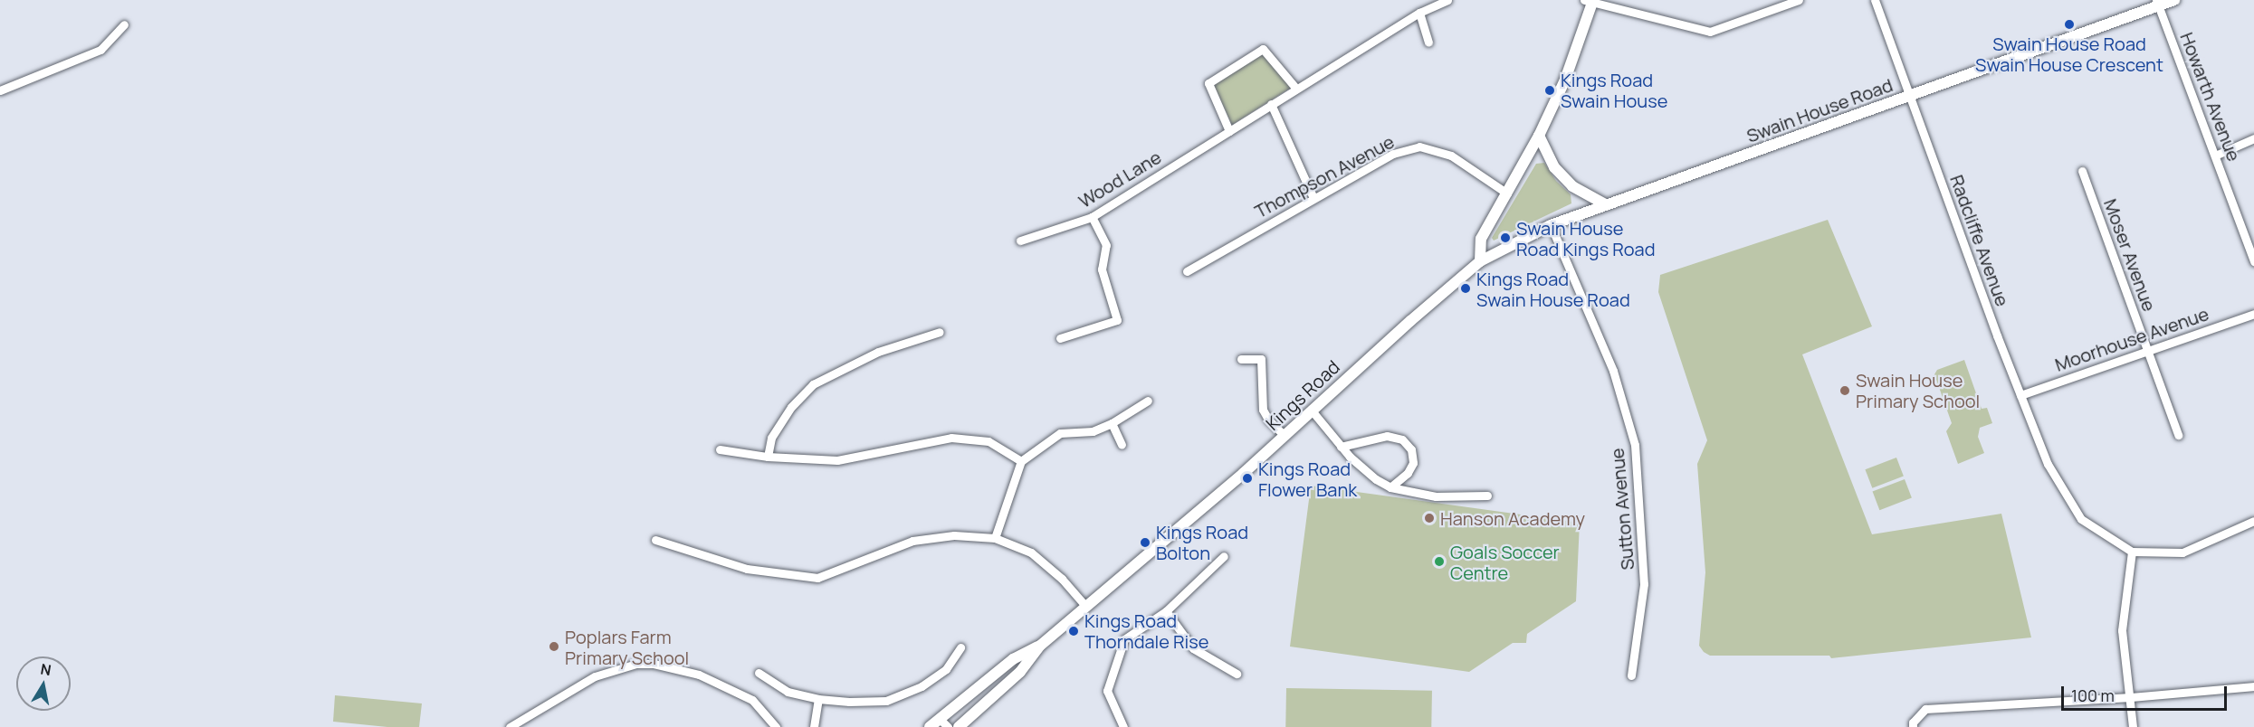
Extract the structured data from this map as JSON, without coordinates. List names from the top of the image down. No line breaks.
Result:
{"streets":{"street":["Howarth Avenue","Swain House Road","Thompson Avenue","Wood Lane","Radcliffe Avenue","Moser Avenue","Moorhouse Avenue","Kings Road","Sutton Avenue"]},"crossings":[["Howarth Avenue","Swain House Road"],["Swain House Road","Radcliffe Avenue"],["Swain House Road","Kings Road"],["Swain House Road","Sutton Avenue"],["Radcliffe Avenue","Moorhouse Avenue"],["Moser Avenue","Moorhouse Avenue"]],"places":["Swain House Road Swain House Crescent","Kings Road Swain House","Swain House Road Kings Road","Kings Road Swain House Road","Swain House Primary School","Kings Road Flower Bank","Hanson Academy","Kings Road Bolton","Goals Soccer Centre","Kings Road Thorndale Rise","Poplars Farm Primary School"],"scale_bar":"100 m","north":"top"}
